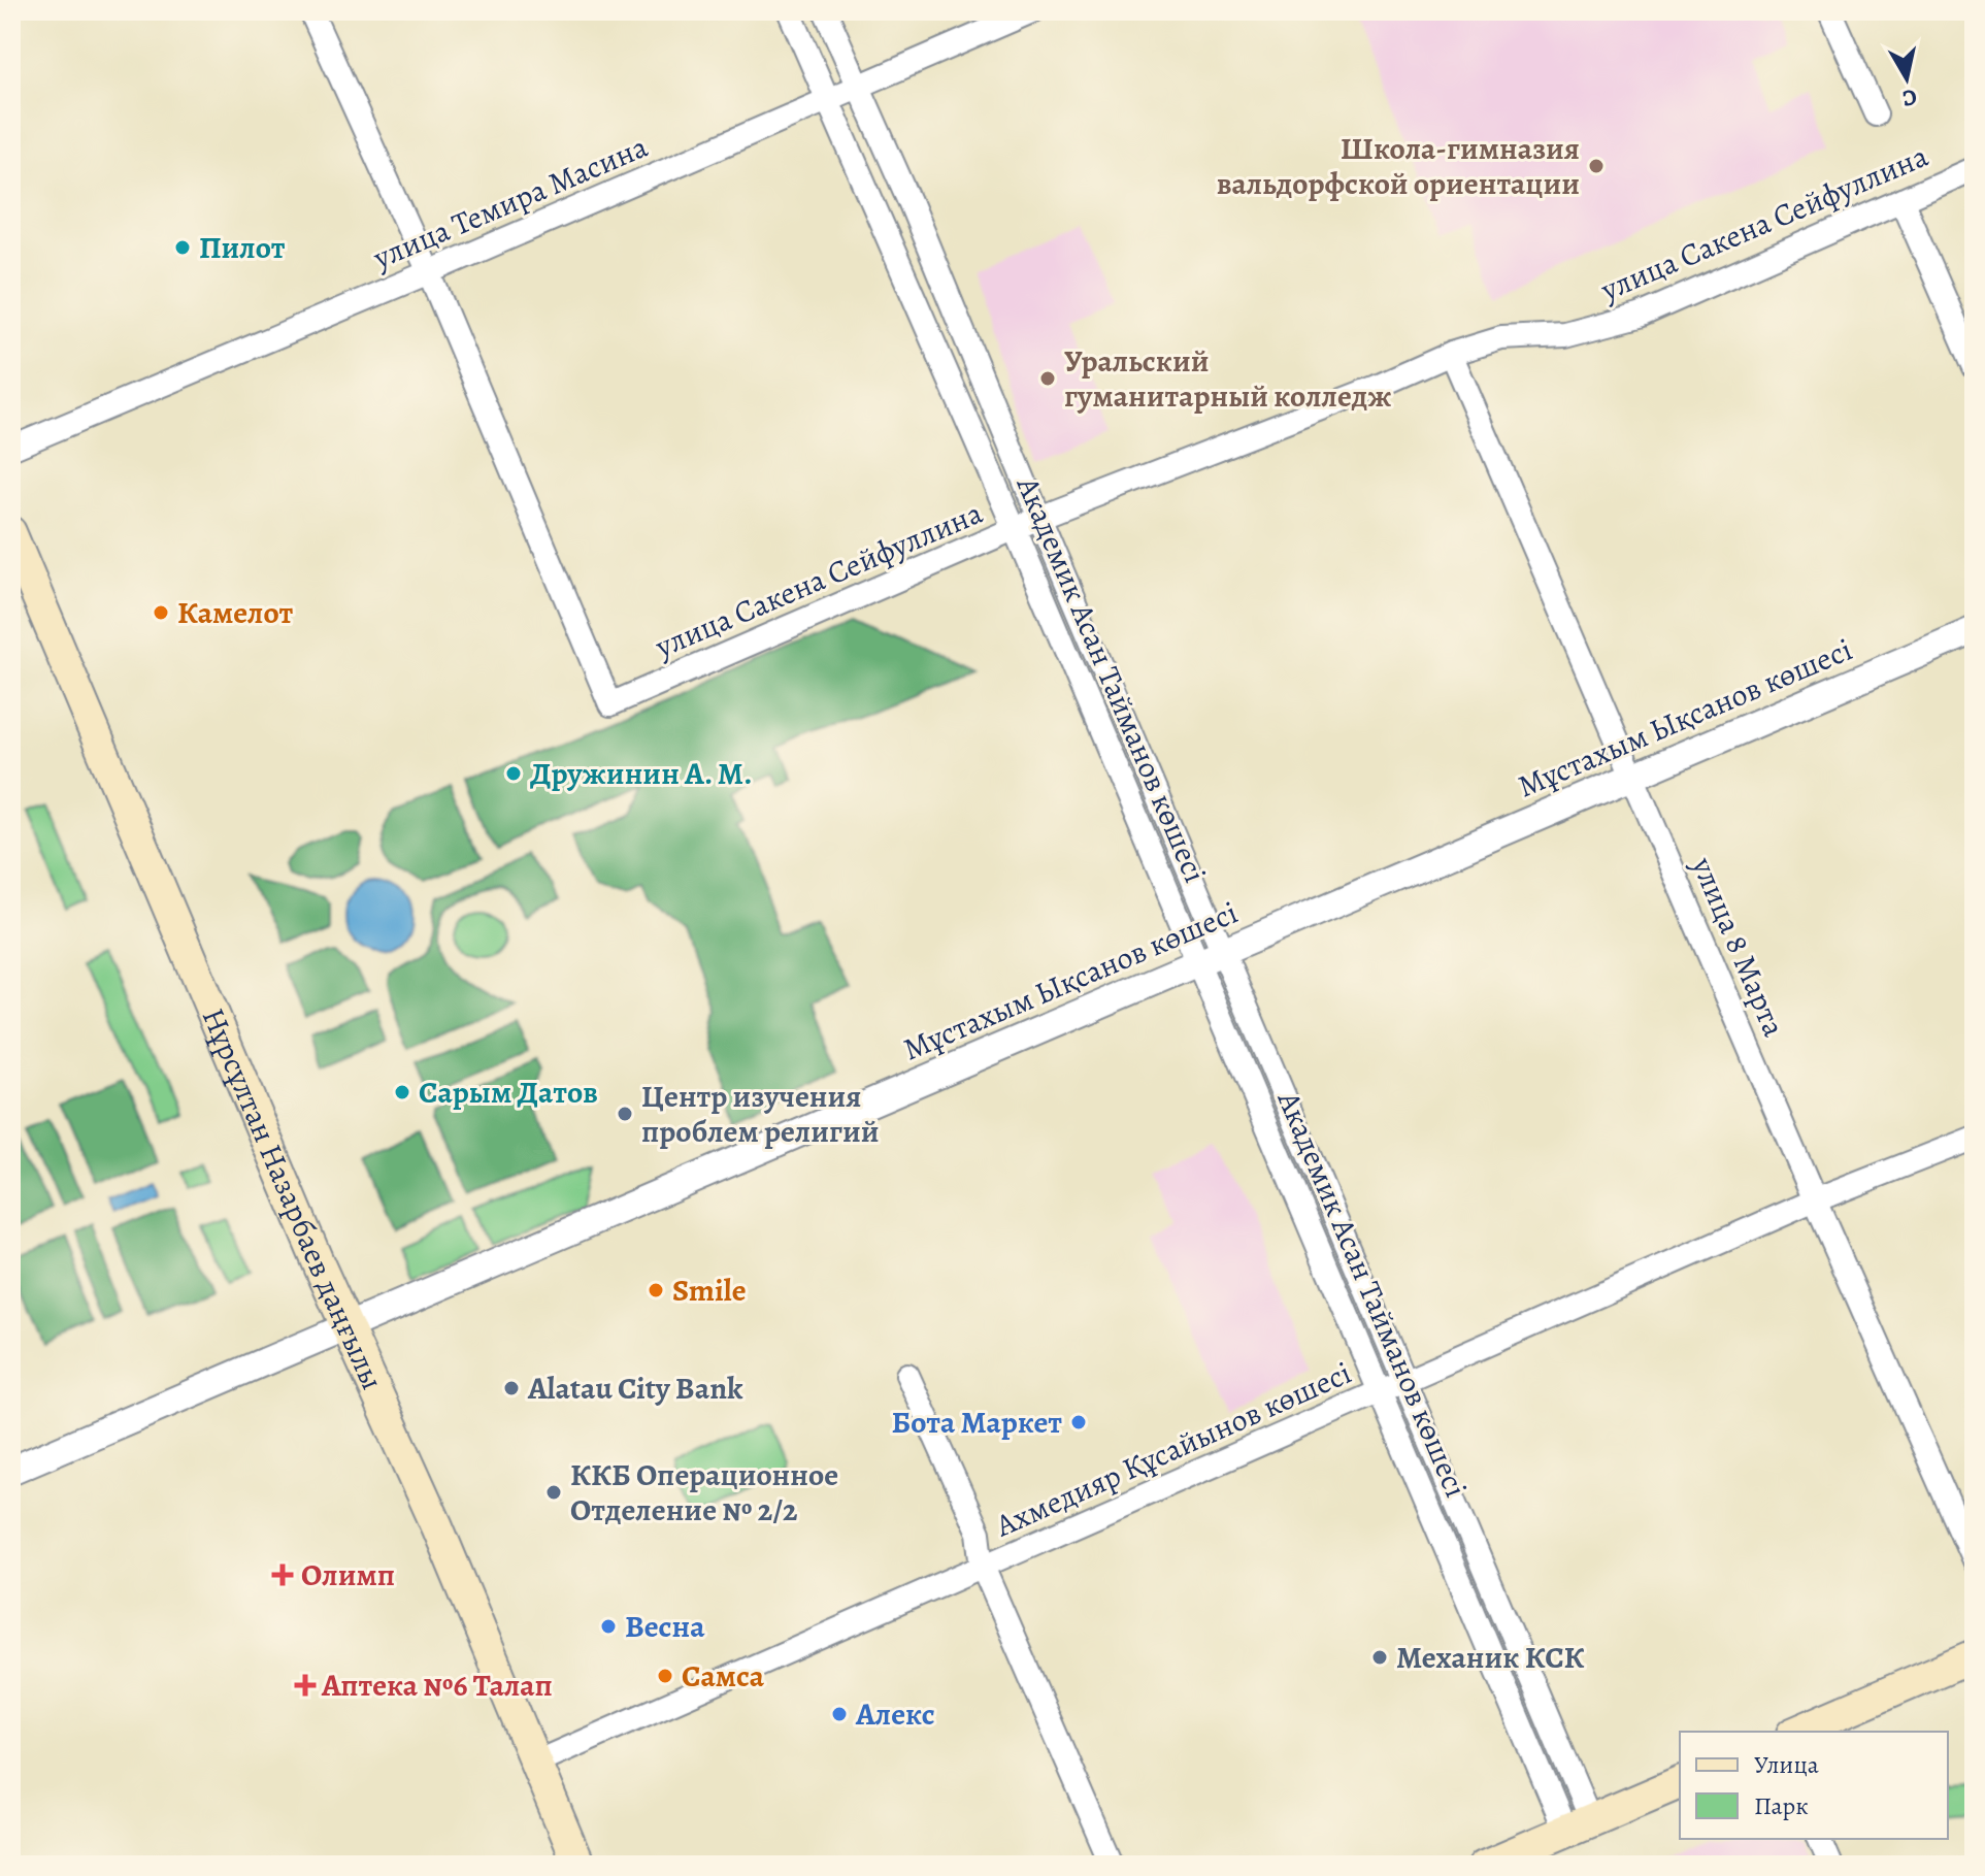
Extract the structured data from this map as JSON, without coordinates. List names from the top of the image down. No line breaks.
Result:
{"streets":{"main road":["Нұрсұлтан Назарбаев даңғылы"],"street":["улица Темира Масина","улица Сакена Сейфуллина","Академик Асан Тайманов көшесі","Мұстахым Ықсанов көшесі","улица 8 Марта","Ахмедияр Құсайынов көшесі"]},"crossings":[["улица Темира Масина","улица Сакена Сейфуллина"],["улица Темира Масина","Академик Асан Тайманов көшесі"],["улица Сакена Сейфуллина","Академик Асан Тайманов көшесі"],["улица Сакена Сейфуллина","улица 8 Марта"],["Академик Асан Тайманов көшесі","Мұстахым Ықсанов көшесі"],["Академик Асан Тайманов көшесі","Ахмедияр Құсайынов көшесі"],["Мұстахым Ықсанов көшесі","улица 8 Марта"],["Мұстахым Ықсанов көшесі","Нұрсұлтан Назарбаев даңғылы"],["улица 8 Марта","Ахмедияр Құсайынов көшесі"],["Нұрсұлтан Назарбаев даңғылы","Ахмедияр Құсайынов көшесі"]],"places":{"other":["Школа-гимназия вальдорфской ориентации","Пилот","Уральский гуманитарный колледж","Камелот","Дружинин А. М.","Сарым Датов","Центр изучения проблем религий","Smile","Alatau City Bank","Бота Маркет","ККБ Операционное Отделение № 2/2","Весна","Механик КСК","Самса","Алекс"],"health":["Олимп","Аптека №6 Талап"]},"legend":["Улица","Парк"],"north":"bottom"}
